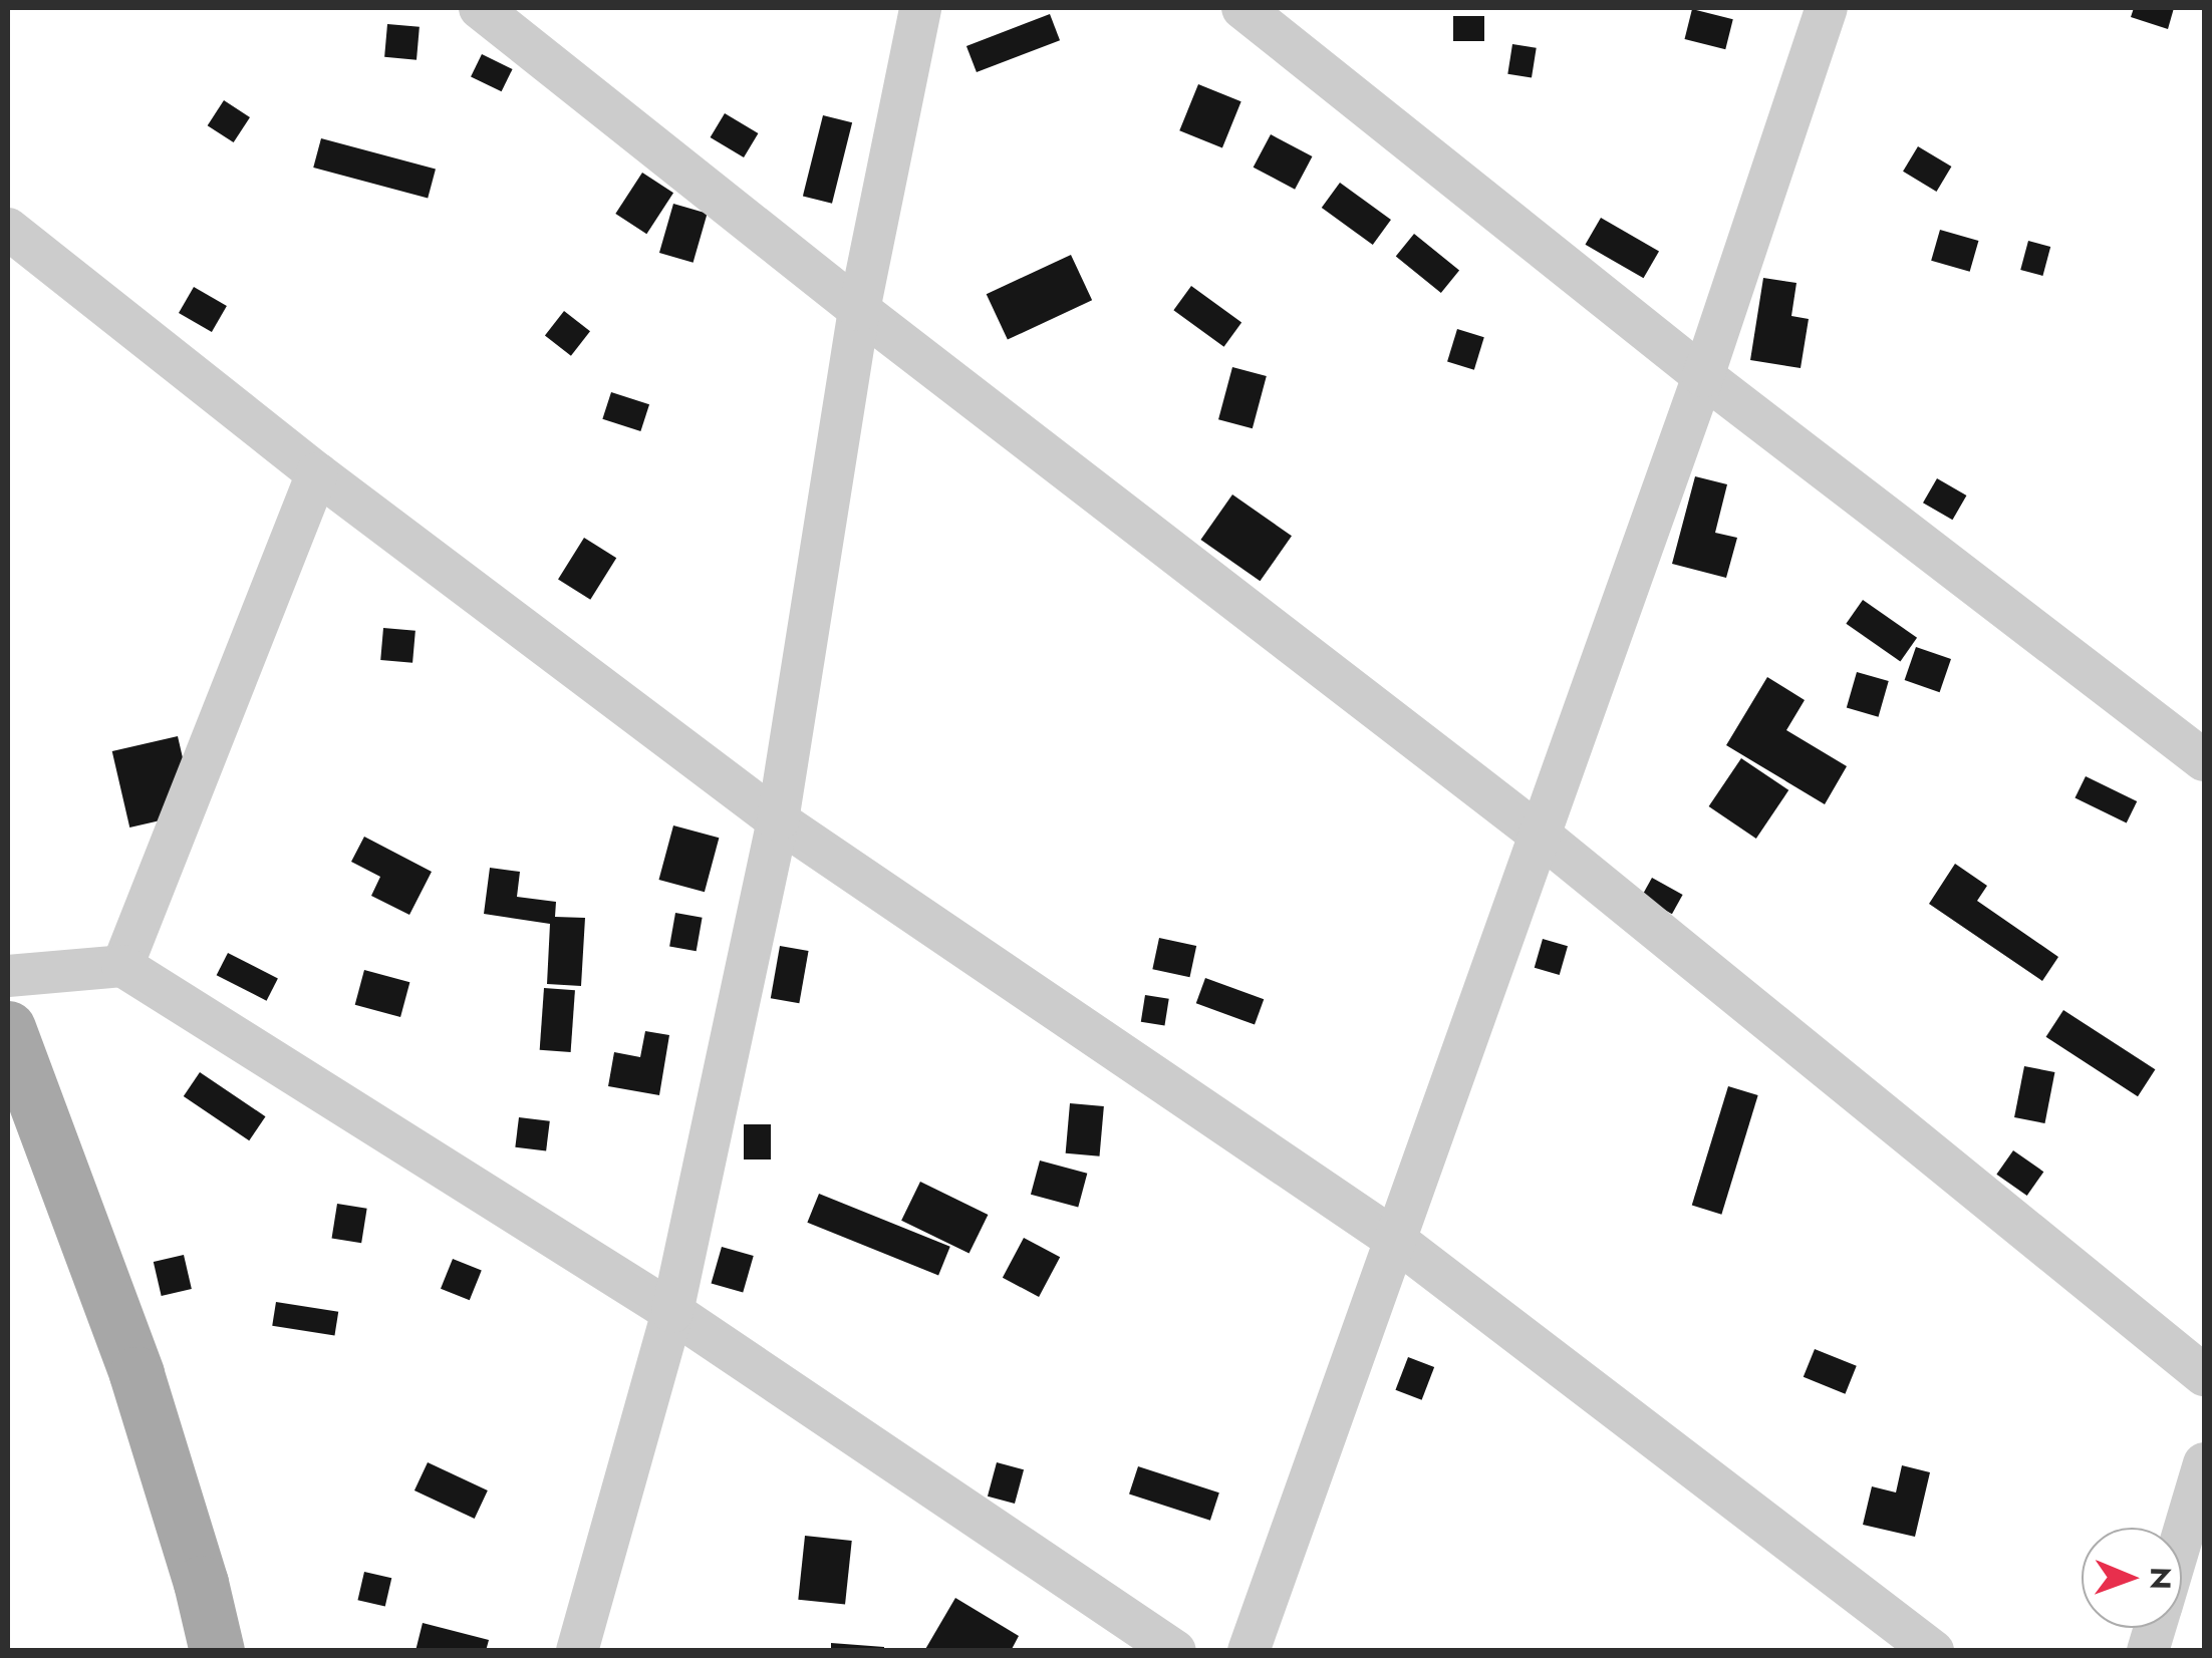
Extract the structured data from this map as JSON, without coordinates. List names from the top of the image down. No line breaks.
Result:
{"north":"right"}
